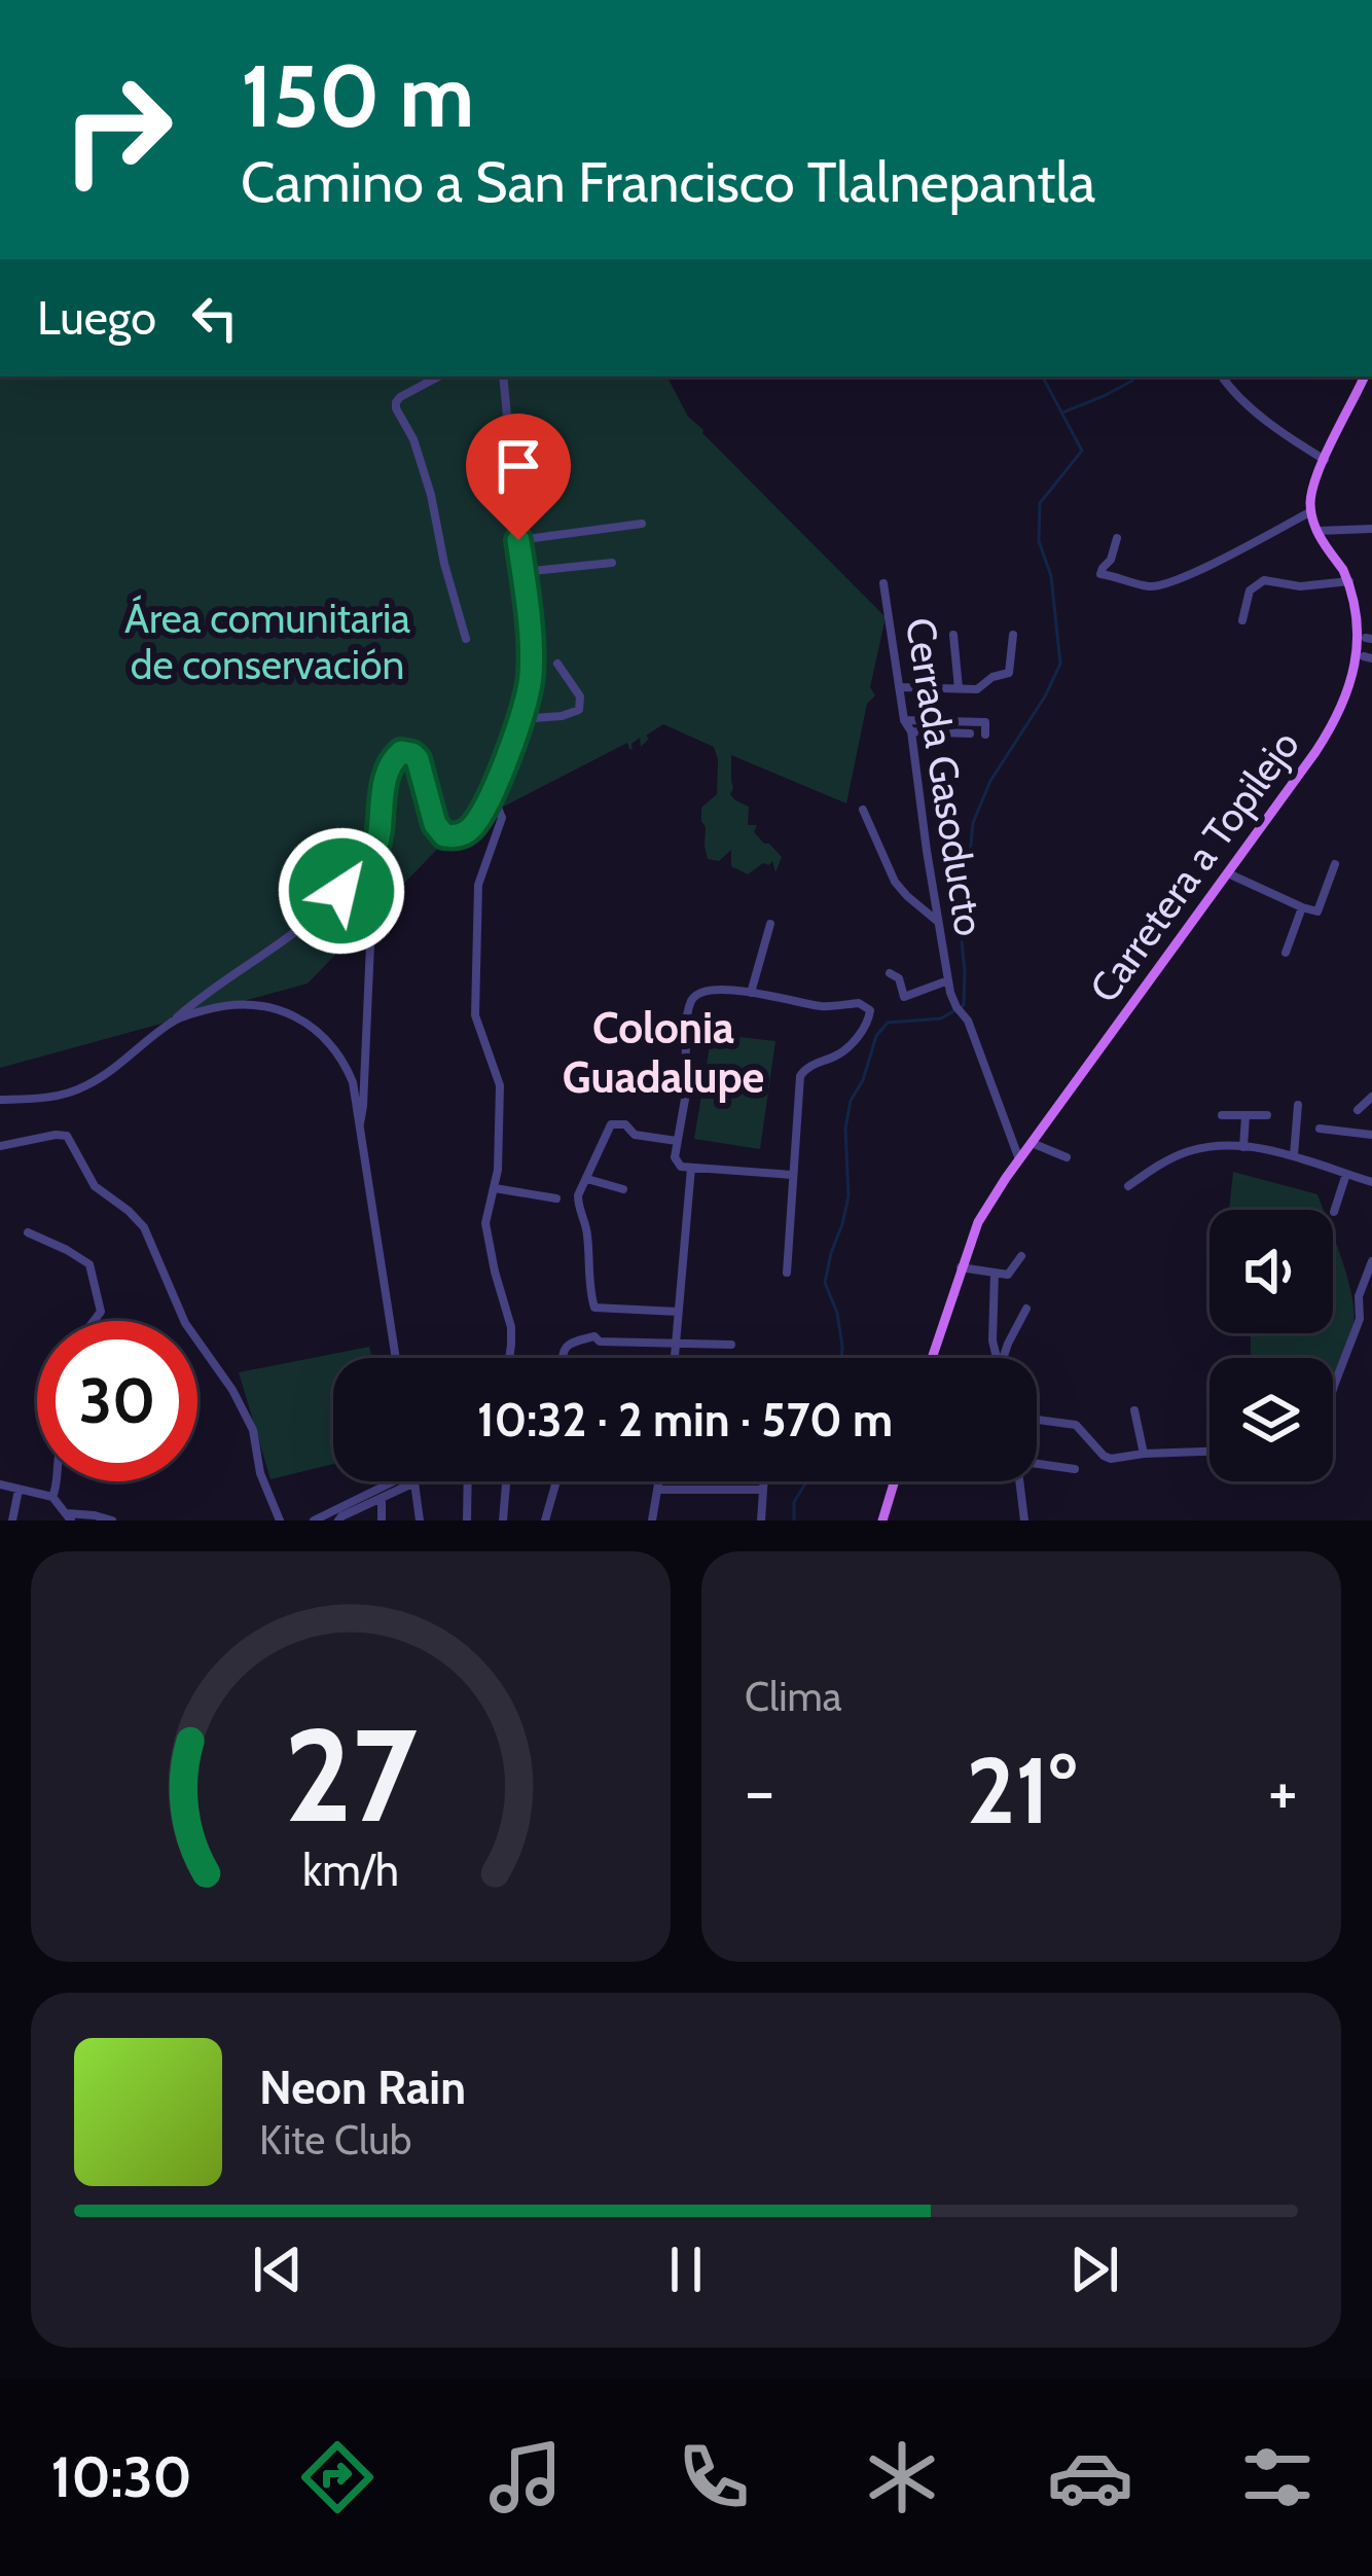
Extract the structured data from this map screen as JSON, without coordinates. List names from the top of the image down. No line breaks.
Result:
{"streets":{"main road":["Carretera a Topilejo"],"street":["Cerrada Gasoducto"]},"crossings":[["Cerrada Gasoducto","Carretera a Topilejo"]],"districts":["Colonia Guadalupe"],"parks":["Área comunitaria de conservación"],"page":{"turn":["150 m","Camino a San Francisco Tlalnepantla"],"then":"Luego","limit":"30","trip":"10:32 · 2 min · 570 m","tile":"Clima","heat":["−","21°","+"],"song":["Neon Rain","Kite Club"],"tabs":"10:30","gauge":["27","km/h"]}}
